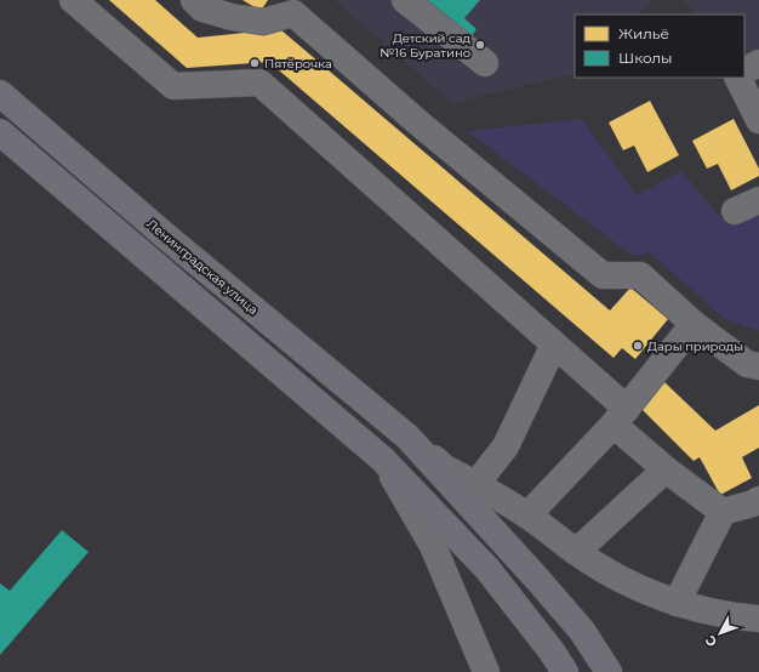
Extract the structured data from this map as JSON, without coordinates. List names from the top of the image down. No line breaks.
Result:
{"streets":{"main road":["Ленинградская улица"]},"places":["Детский сад №16 Буратино","Пятёрочка","Дары природы"],"legend":["Жильё","Школы"],"north":"bottom left"}
